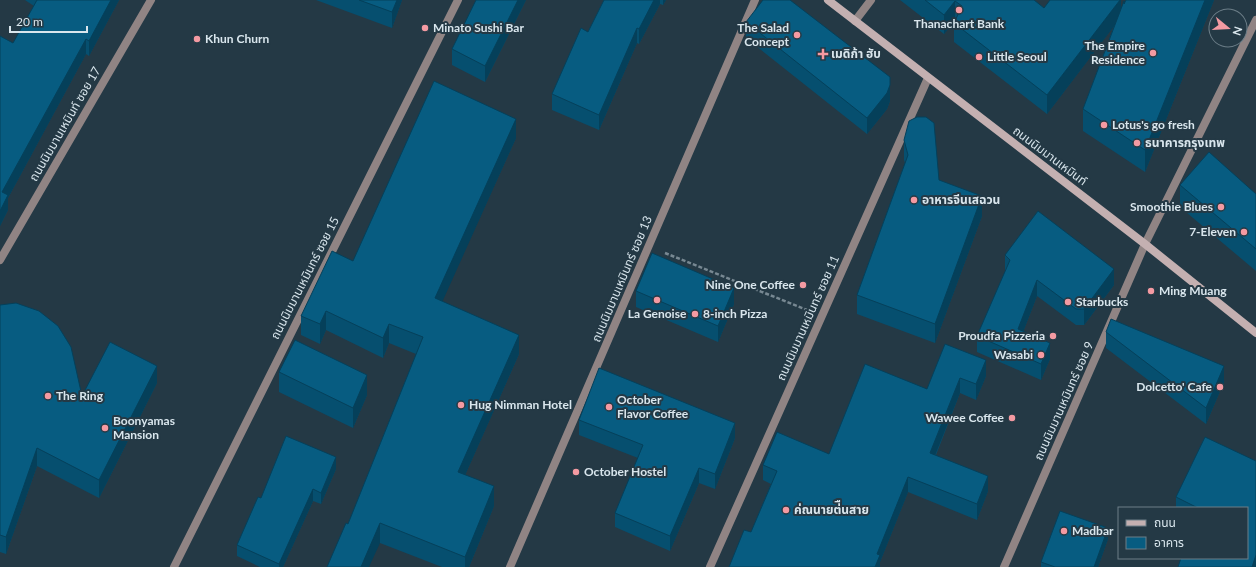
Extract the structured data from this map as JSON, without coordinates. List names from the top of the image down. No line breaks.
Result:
{"streets":{"main road":["ถนนนิมมานเหมินท์"],"street":["ถนนนิมมานเหมินท์ ซอย 17","ถนนนิมมานเหมินทร์ ซอย 15","ถนนนิมมานเหมินทร์ ซอย 13","ถนนนิมมานเหมินทร์ ซอย 11","ถนนนิมมานเหมินทร์ ซอย 9"]},"crossings":[["ถนนนิมมานเหมินท์","ถนนนิมมานเหมินทร์ ซอย 11"],["ถนนนิมมานเหมินท์","ถนนนิมมานเหมินทร์ ซอย 9"]],"places":{"other":["Thanachart Bank","Minato Sushi Bar","The Salad Concept","Khun Churn","The Empire Residence","Little Seoul","Lotus's go fresh","ธนาคารกรุงเทพ","อาหารจีนเสฉวน","Smoothie Blues","7-Eleven","Nine One Coffee","Ming Muang","La Genoise","Starbucks","8-inch Pizza","Proudfa Pizzeria","Wasabi","Dolcetto' Cafe","The Ring","Hug Nimman Hotel","October Flavor Coffee","Wawee Coffee","Boonyamas Mansion","October Hostel","ค่ณนายต่ืนสาย","Madbar"],"health":["เมดิก้า ฮับ"]},"legend":["ถนน","อาคาร"],"scale_bar":"20 m","north":"right"}
